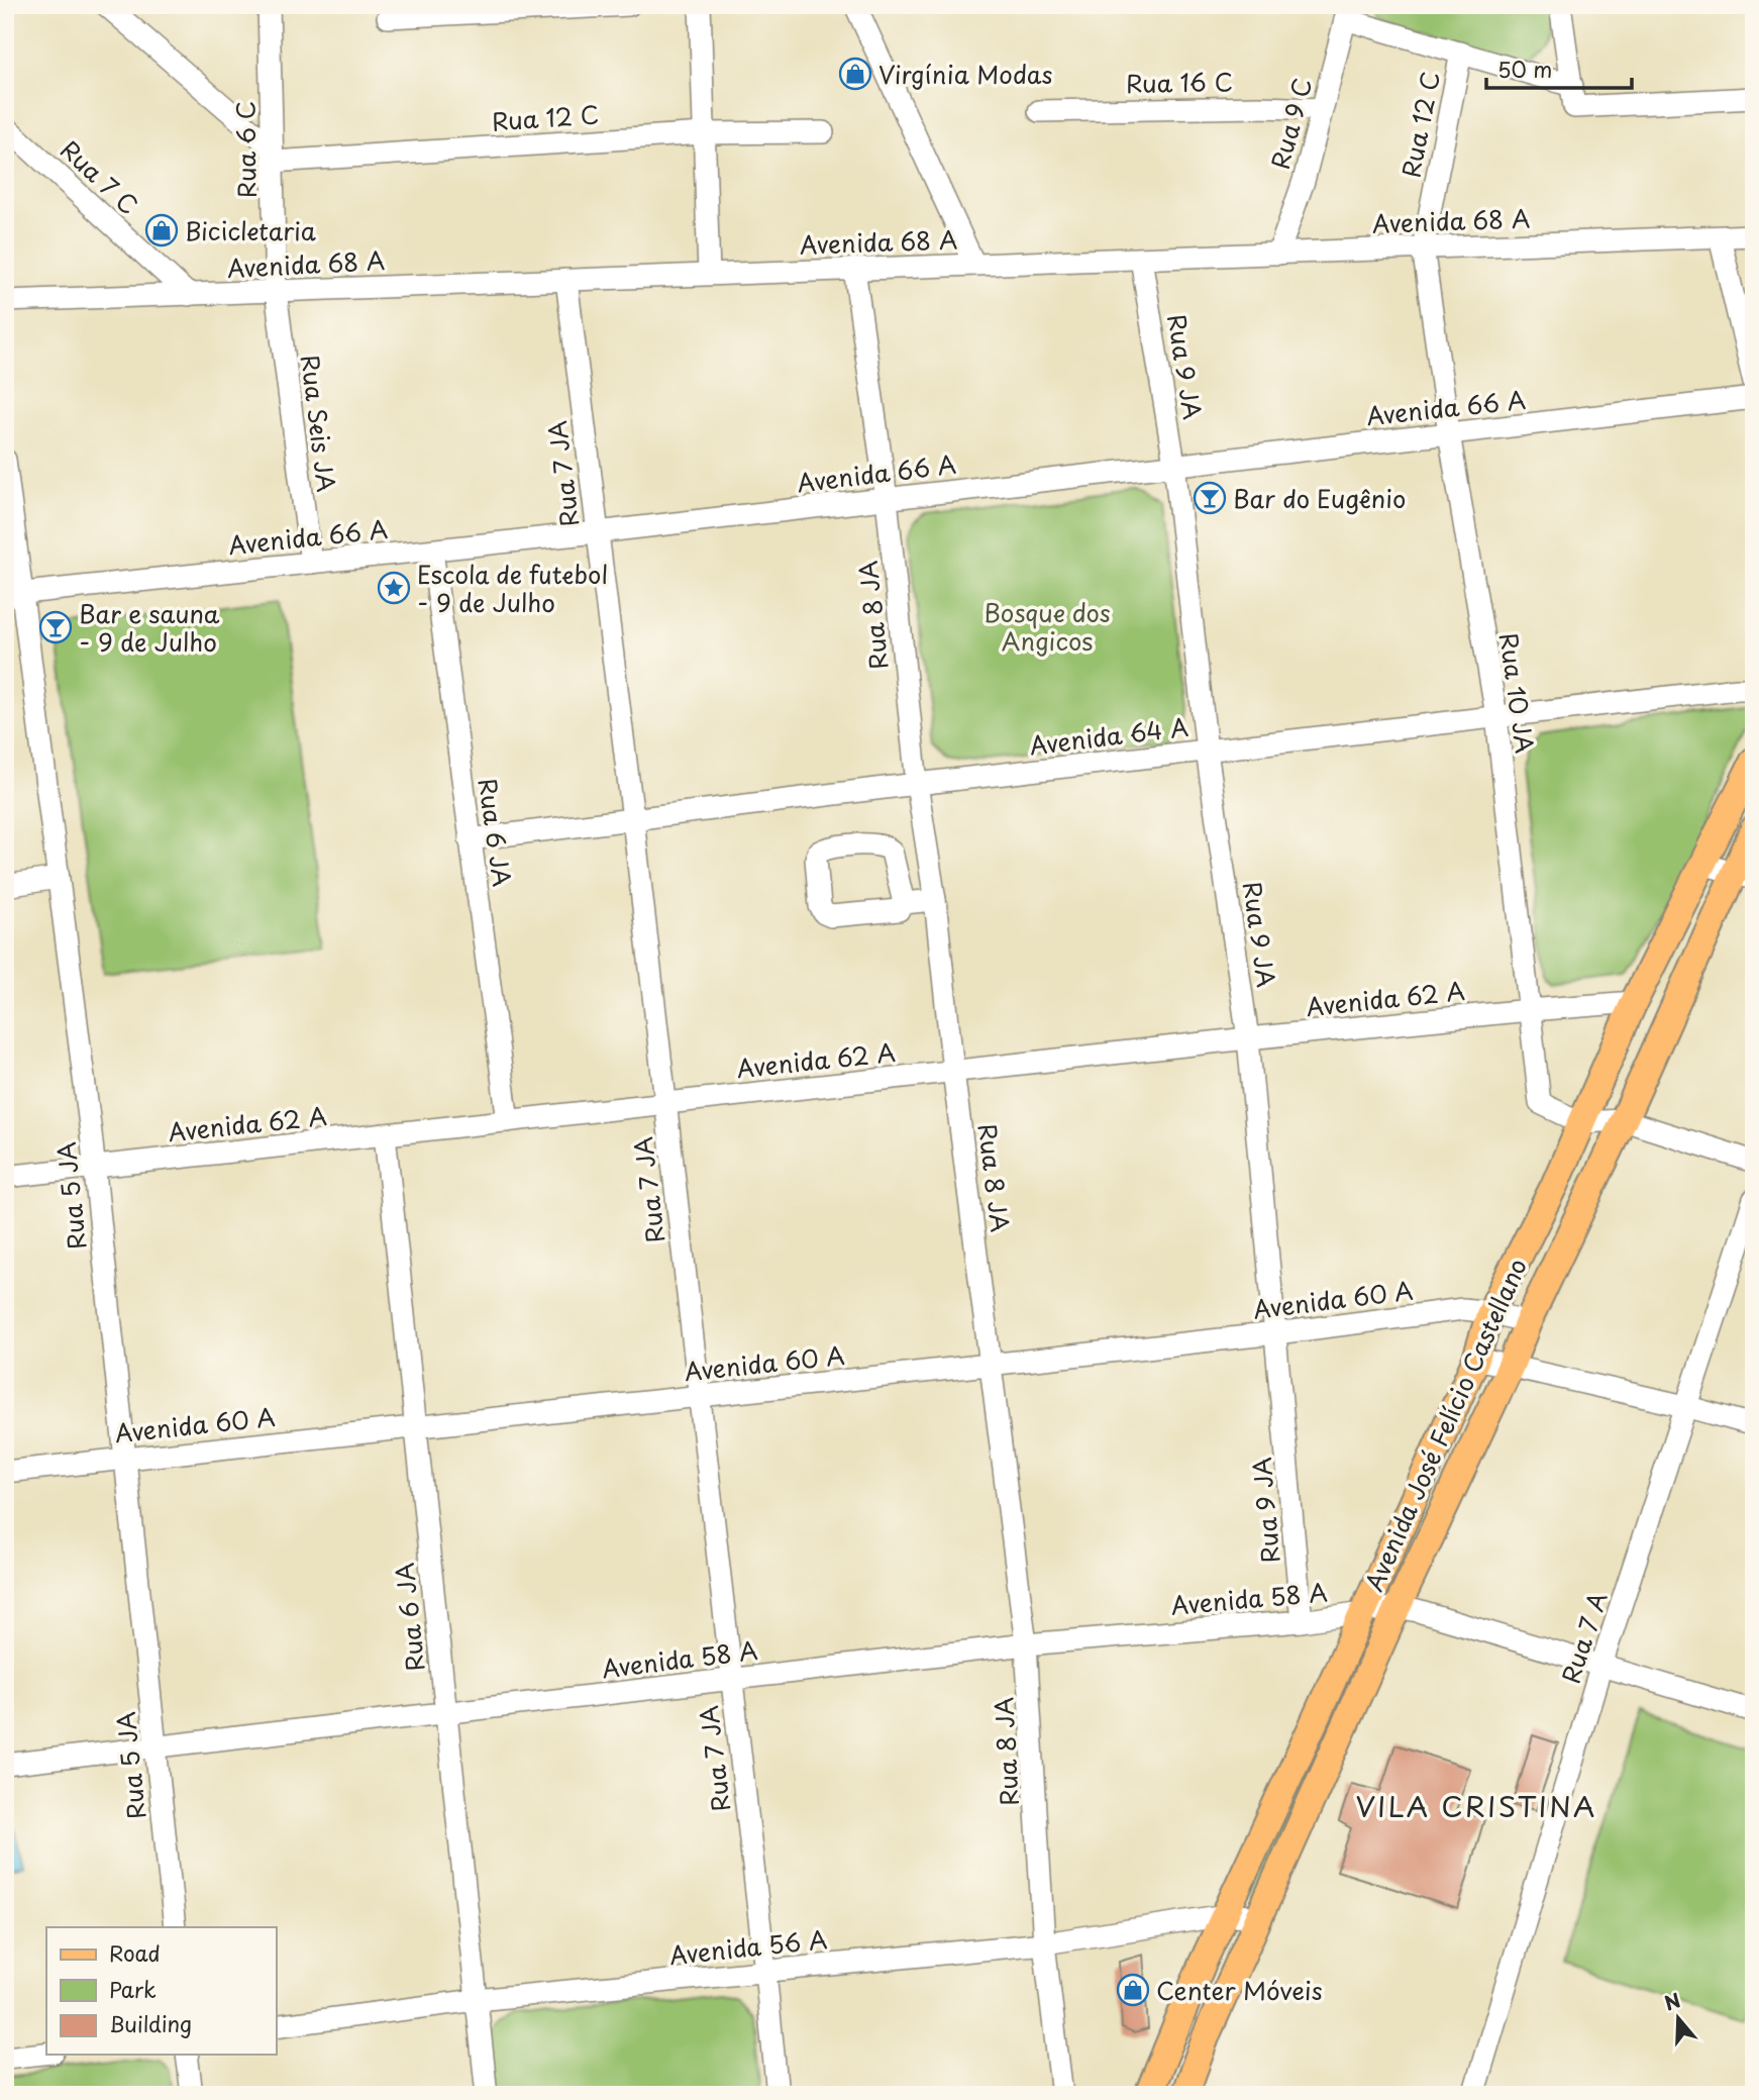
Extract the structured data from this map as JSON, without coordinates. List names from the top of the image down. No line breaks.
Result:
{"streets":{"main road":["Avenida José Felício Castellano"],"street":["Rua 16 C","Rua 12 C","Rua 9 C","Rua 6 C","Rua 7 C","Avenida 68 A","Rua 9 JA","Avenida 66 A","Rua Seis JA","Rua 7 JA","Rua 8 JA","Rua 10 JA","Avenida 64 A","Rua 6 JA","Avenida 62 A","Rua 5 JA","Avenida 60 A","Avenida 58 A","Rua 7 A","Avenida 56 A"]},"crossings":[["Rua 16 C","Rua 9 C"],["Rua 12 C","Rua 6 C"],["Rua 12 C","Avenida 68 A"],["Rua 12 C","Rua 10 JA"],["Rua 9 C","Avenida 68 A"],["Rua 6 C","Avenida 68 A"],["Rua 6 C","Rua Seis JA"],["Rua 7 C","Avenida 68 A"],["Avenida 68 A","Rua 9 JA"],["Avenida 68 A","Rua Seis JA"],["Avenida 68 A","Rua 7 JA"],["Avenida 68 A","Rua 8 JA"],["Avenida 68 A","Rua 10 JA"],["Rua 9 JA","Avenida 66 A"],["Rua 9 JA","Avenida 64 A"],["Rua 9 JA","Avenida 62 A"],["Rua 9 JA","Avenida 60 A"],["Rua 9 JA","Avenida 58 A"],["Avenida 66 A","Rua Seis JA"],["Avenida 66 A","Rua 7 JA"],["Avenida 66 A","Rua 8 JA"],["Avenida 66 A","Rua 10 JA"],["Avenida 66 A","Rua 6 JA"],["Avenida 66 A","Rua 5 JA"],["Rua 7 JA","Avenida 64 A"],["Rua 7 JA","Avenida 62 A"],["Rua 7 JA","Avenida 60 A"],["Rua 7 JA","Avenida 58 A"],["Rua 7 JA","Avenida 56 A"],["Rua 8 JA","Avenida 64 A"],["Rua 8 JA","Avenida 62 A"],["Rua 8 JA","Avenida 60 A"],["Rua 8 JA","Avenida 58 A"],["Rua 8 JA","Avenida 56 A"],["Rua 10 JA","Avenida 64 A"],["Rua 10 JA","Avenida 62 A"],["Rua 10 JA","Avenida José Felício Castellano"],["Avenida 64 A","Rua 6 JA"],["Rua 6 JA","Avenida 62 A"],["Rua 6 JA","Avenida 60 A"],["Rua 6 JA","Avenida 58 A"],["Rua 6 JA","Avenida 56 A"],["Avenida 62 A","Rua 5 JA"],["Avenida 62 A","Avenida José Felício Castellano"],["Rua 5 JA","Avenida 60 A"],["Rua 5 JA","Avenida 58 A"],["Avenida 60 A","Avenida José Felício Castellano"],["Avenida José Felício Castellano","Avenida 58 A"],["Avenida José Felício Castellano","Avenida 56 A"]],"districts":["VILA CRISTINA"],"parks":["Bosque dos Angicos"],"places":{"shop":["Virgínia Modas","Bicicletaria","Center Móveis"],"bar":["Bar do Eugênio","Bar e sauna - 9 de Julho"],"place":["Escola de futebol - 9 de Julho"]},"legend":["Road","Park","Building"],"scale_bar":"50 m","north":"top"}
